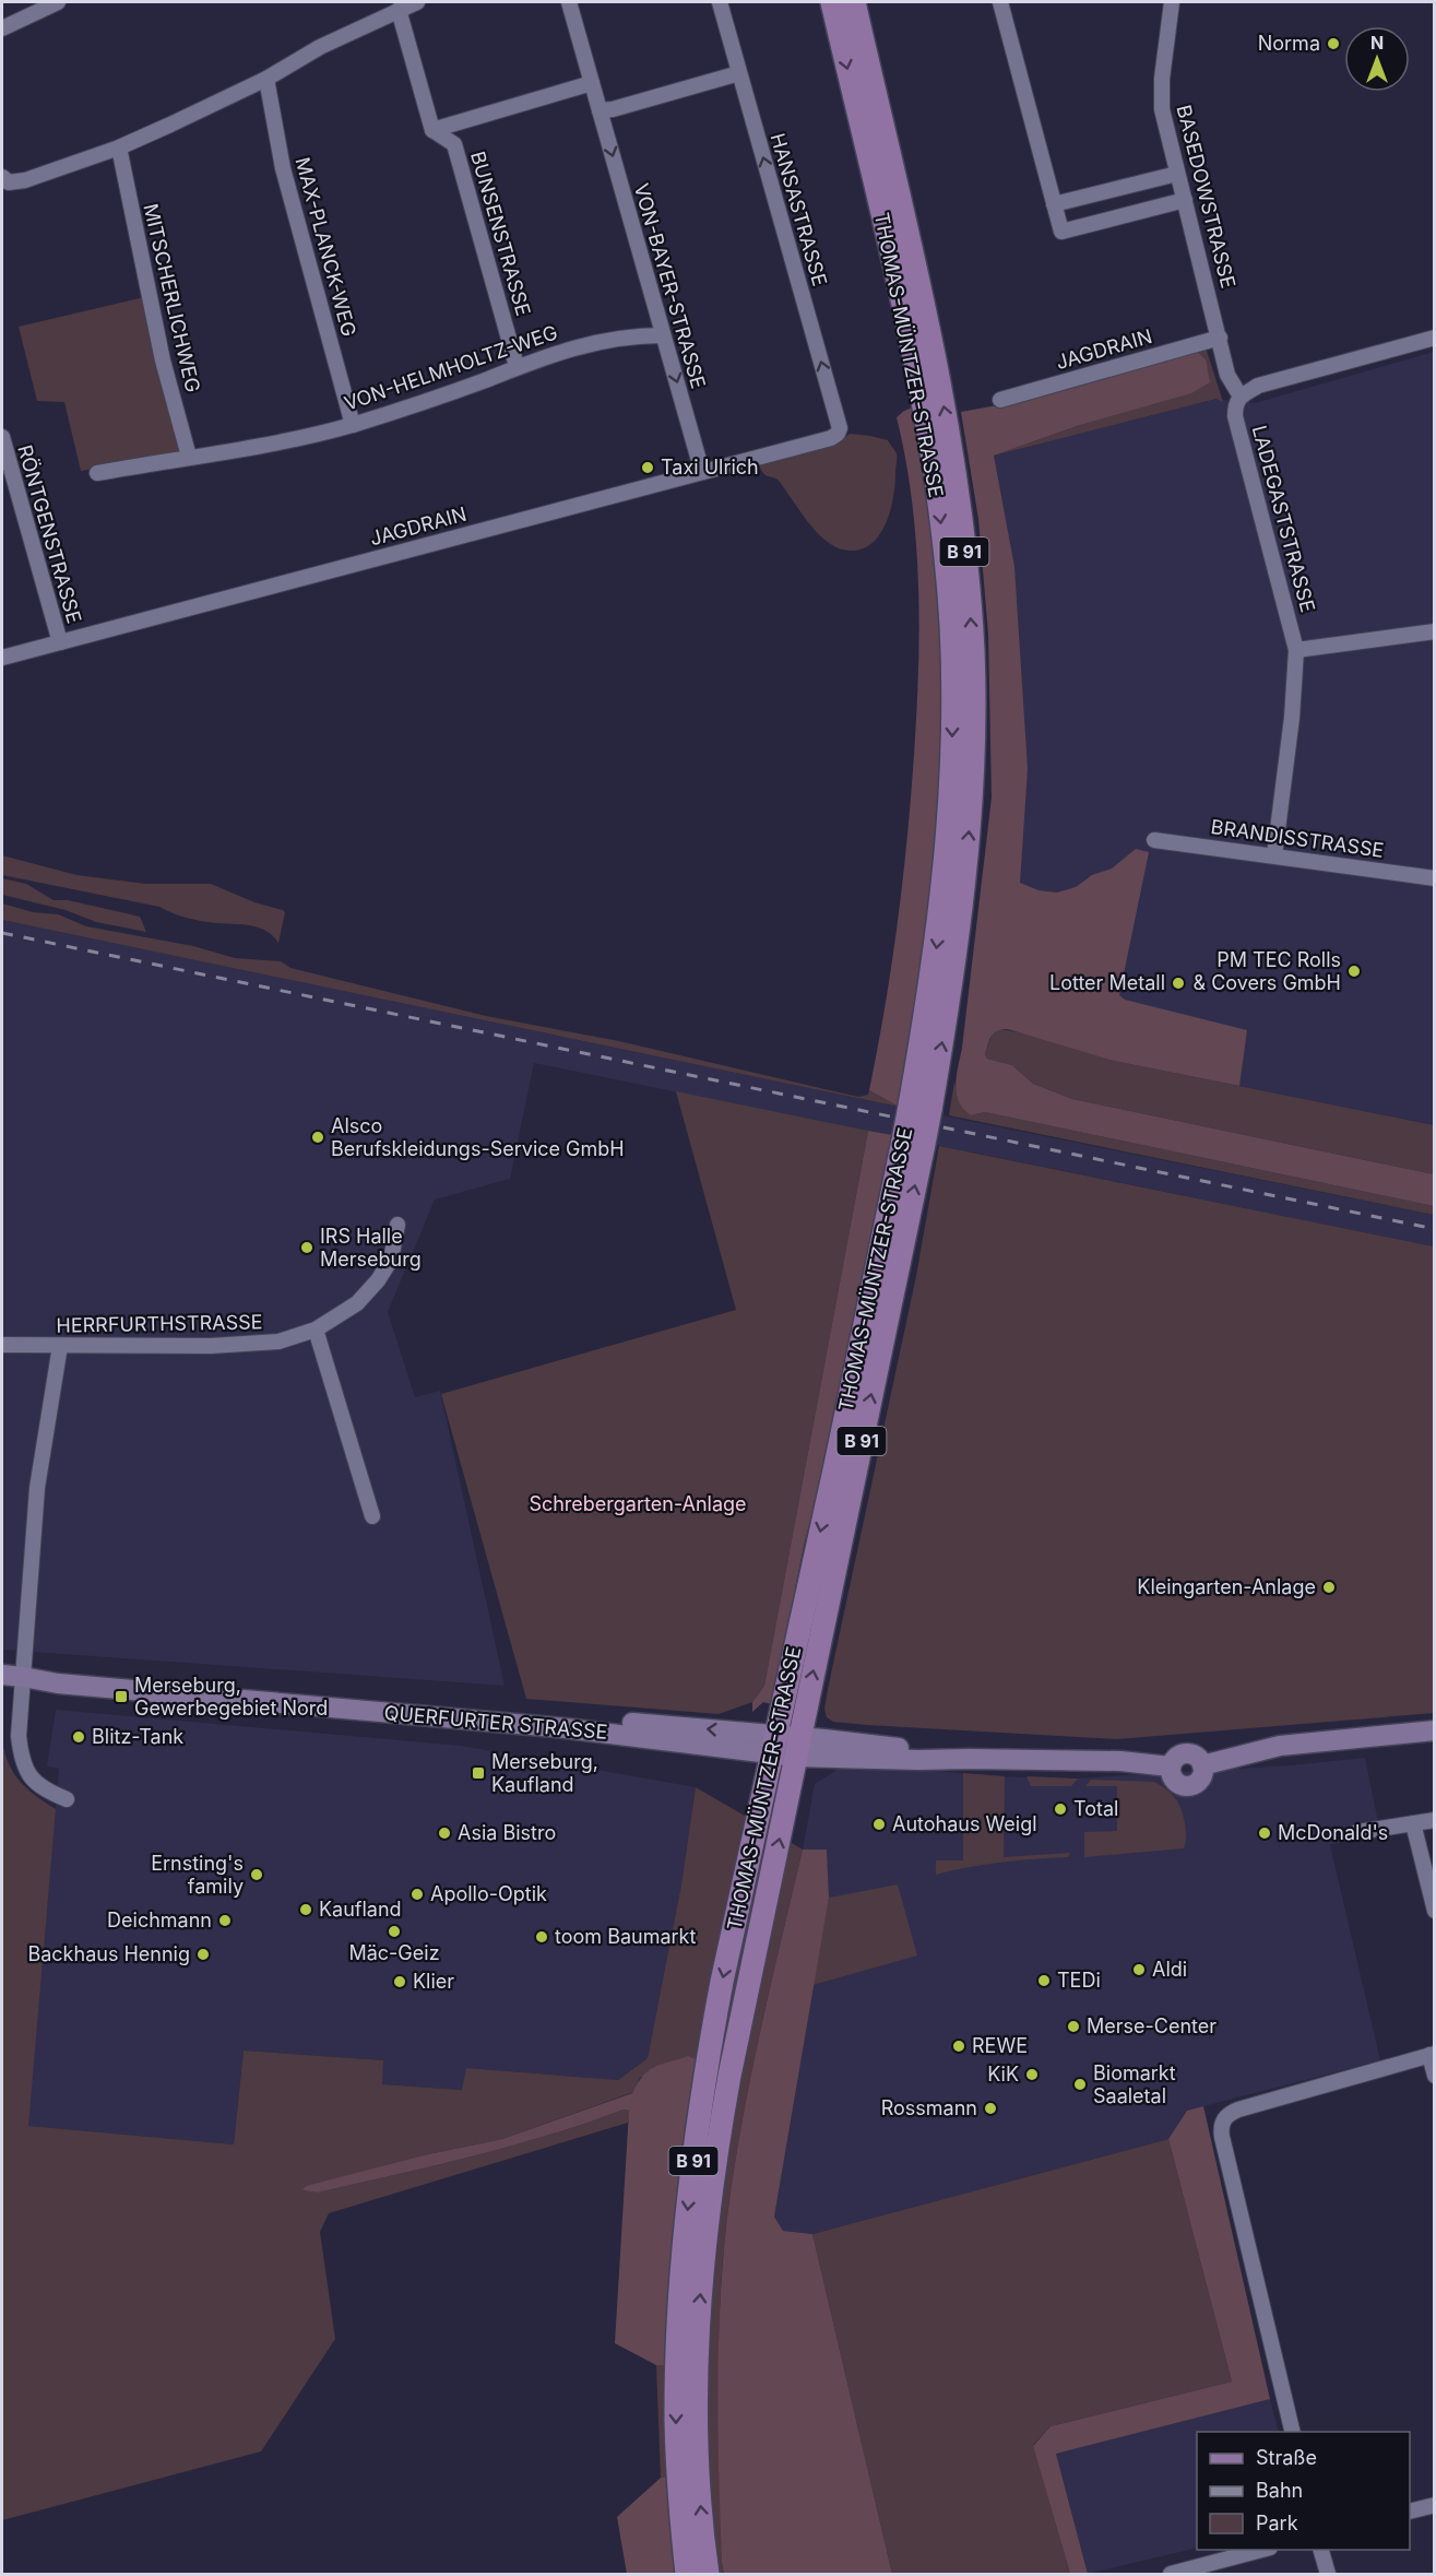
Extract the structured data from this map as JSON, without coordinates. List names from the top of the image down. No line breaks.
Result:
{"streets":{"main road":["THOMAS-MÜNTZER-STRASSE","B 91","QUERFURTER STRASSE"],"street":["BASEDOWSTRASSE","HANSASTRASSE","BUNSENSTRASSE","MAX-PLANCK-WEG","VON-BAYER-STRASSE","MITSCHERLICHWEG","JAGDRAIN","VON-HELMHOLTZ-WEG","LADEGASTSTRASSE","RÖNTGENSTRASSE","BRANDISSTRASSE","HERRFURTHSTRASSE"]},"crossings":[["BASEDOWSTRASSE","JAGDRAIN"],["BASEDOWSTRASSE","LADEGASTSTRASSE"],["HANSASTRASSE","JAGDRAIN"],["BUNSENSTRASSE","VON-HELMHOLTZ-WEG"],["MAX-PLANCK-WEG","VON-HELMHOLTZ-WEG"],["VON-BAYER-STRASSE","JAGDRAIN"],["VON-BAYER-STRASSE","VON-HELMHOLTZ-WEG"],["MITSCHERLICHWEG","VON-HELMHOLTZ-WEG"],["JAGDRAIN","RÖNTGENSTRASSE"],["THOMAS-MÜNTZER-STRASSE","QUERFURTER STRASSE"],["LADEGASTSTRASSE","BRANDISSTRASSE"]],"one_way":["HANSASTRASSE","VON-BAYER-STRASSE"],"parks":["Schrebergarten-Anlage"],"places":{"other":["Norma","Taxi Ulrich","PM TEC Rolls & Covers GmbH","Lotter Metall","Alsco Berufskleidungs-Service GmbH","IRS Halle Merseburg","Kleingarten-Anlage","Blitz-Tank","Total","Autohaus Weigl","Asia Bistro","McDonald's","Ernsting's family","Apollo-Optik","Kaufland","Deichmann","Mäc-Geiz","toom Baumarkt","Backhaus Hennig","Aldi","TEDi","Klier","Merse-Center","REWE","KiK","Biomarkt Saaletal","Rossmann"],"transit":["Merseburg, Gewerbegebiet Nord","Merseburg, Kaufland"]},"legend":["Straße","Bahn","Park"],"north":"top"}
